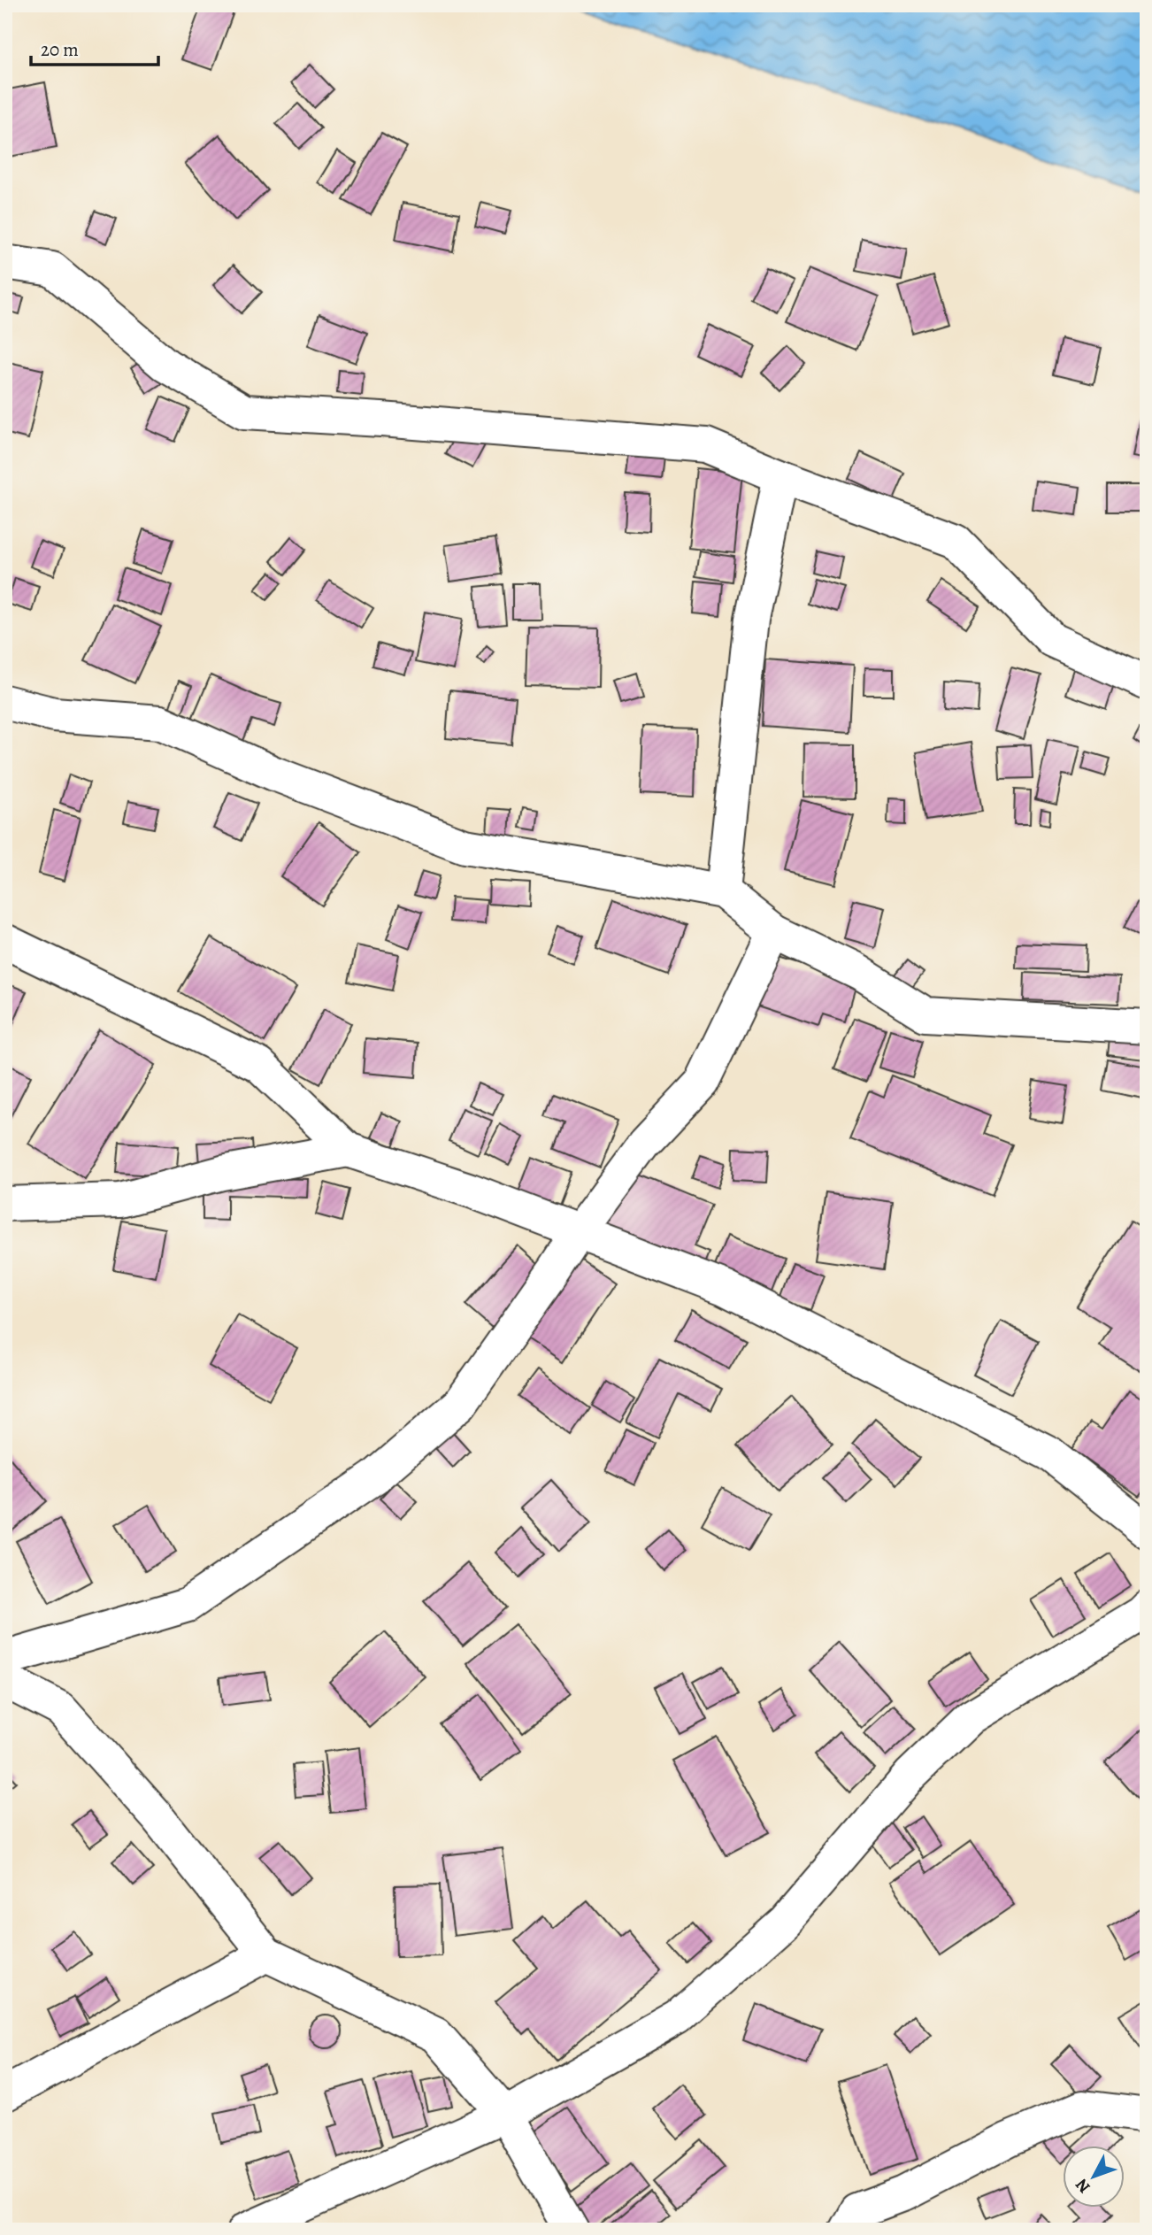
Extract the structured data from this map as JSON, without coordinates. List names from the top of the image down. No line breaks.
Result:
{"scale_bar":"20 m","north":"bottom left"}
